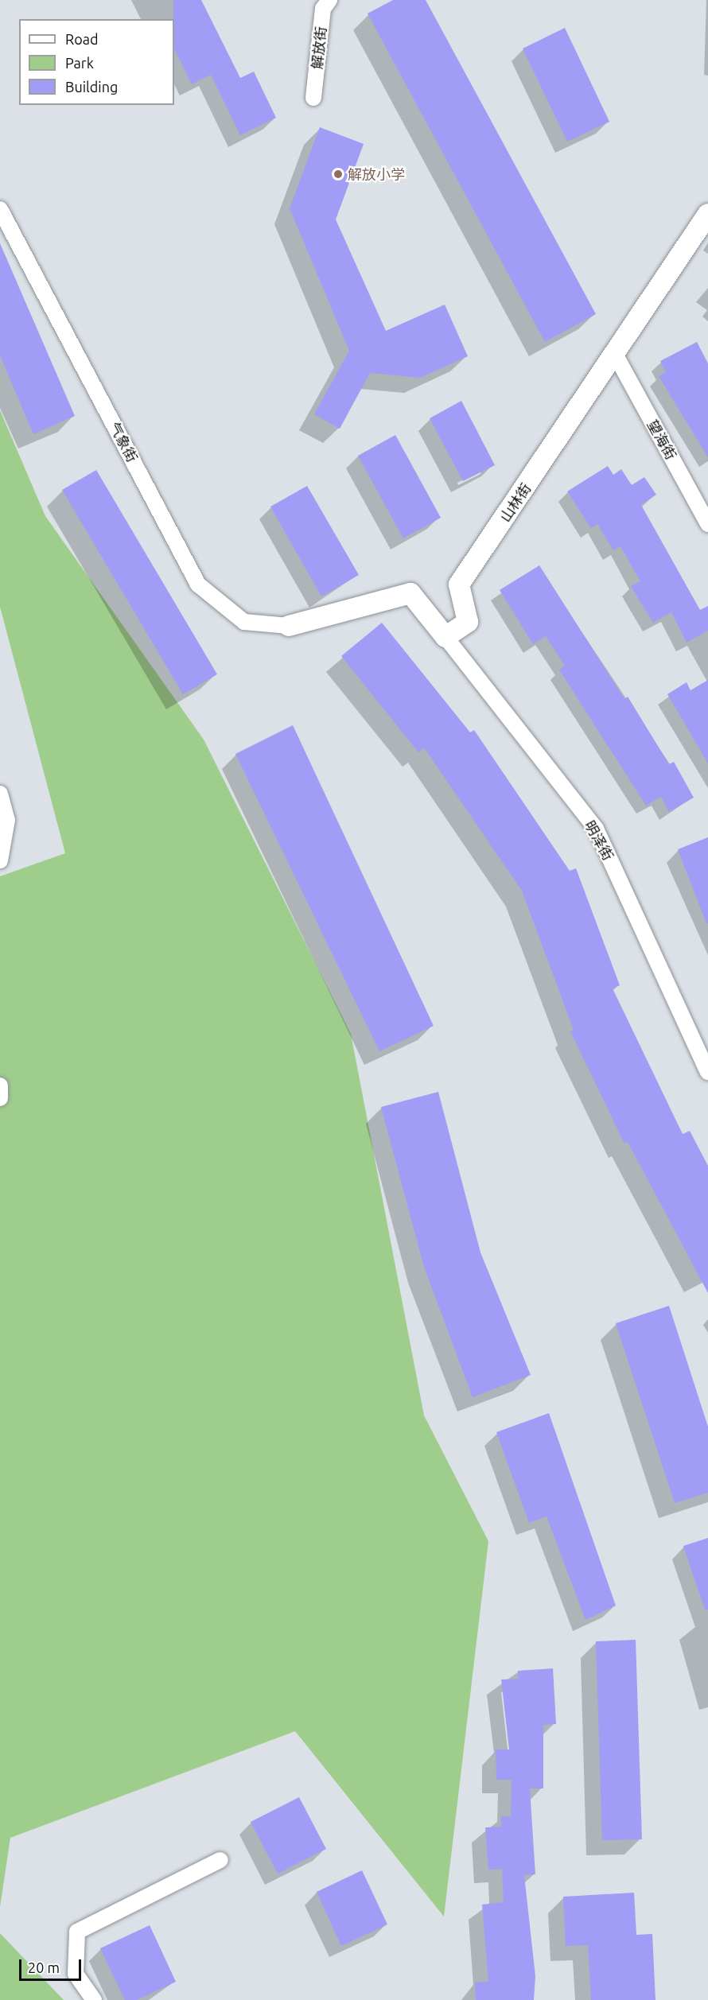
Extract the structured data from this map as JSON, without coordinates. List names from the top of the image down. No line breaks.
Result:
{"streets":{"street":["解放街","望海街","气象街","山林街","明泽街"]},"crossings":[["望海街","山林街"],["山林街","明泽街"]],"places":["解放小学"],"legend":["Road","Park","Building"],"scale_bar":"20 m"}
